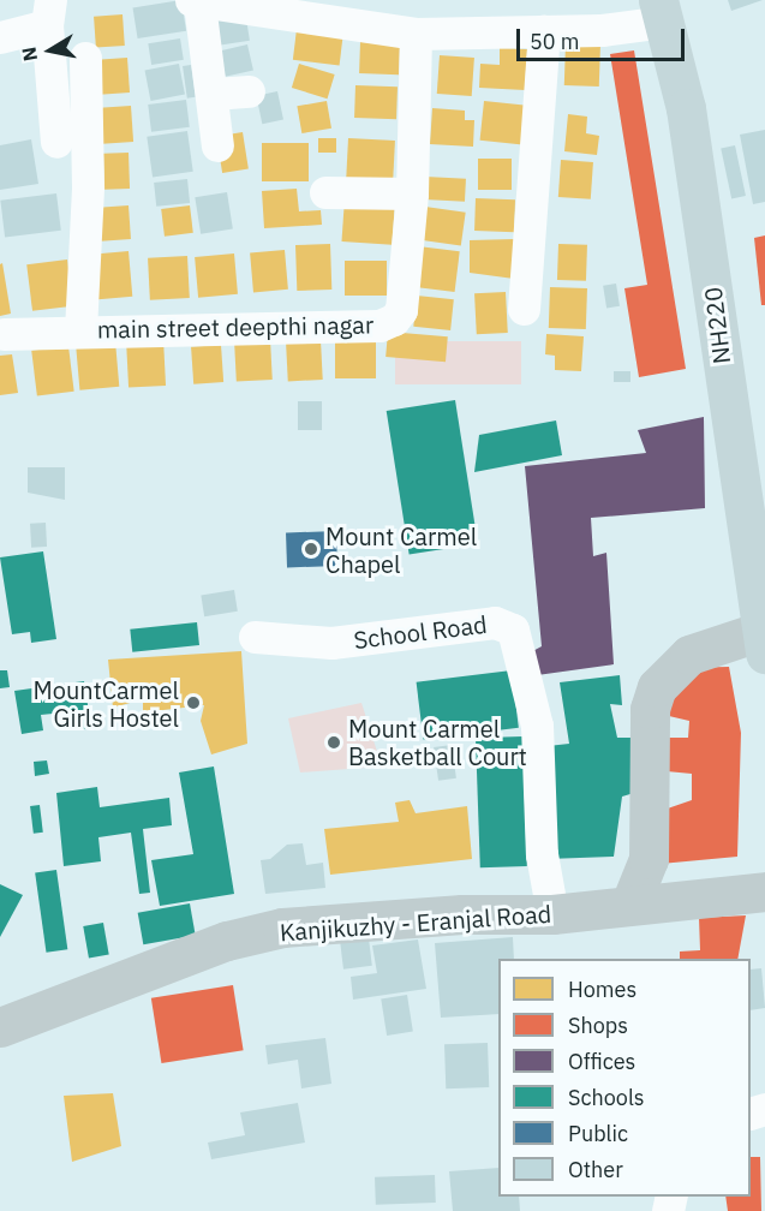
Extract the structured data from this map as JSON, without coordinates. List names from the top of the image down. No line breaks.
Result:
{"streets":{"highway":["NH220"],"main road":["Kanjikuzhy - Eranjal Road"],"street":["main street deepthi nagar","School Road"]},"crossings":[["School Road","Kanjikuzhy - Eranjal Road"]],"places":["Mount Carmel Chapel","MountCarmel Girls Hostel","Mount Carmel Basketball Court"],"legend":["Homes","Shops","Offices","Schools","Public","Other"],"scale_bar":"50 m","north":"left"}
